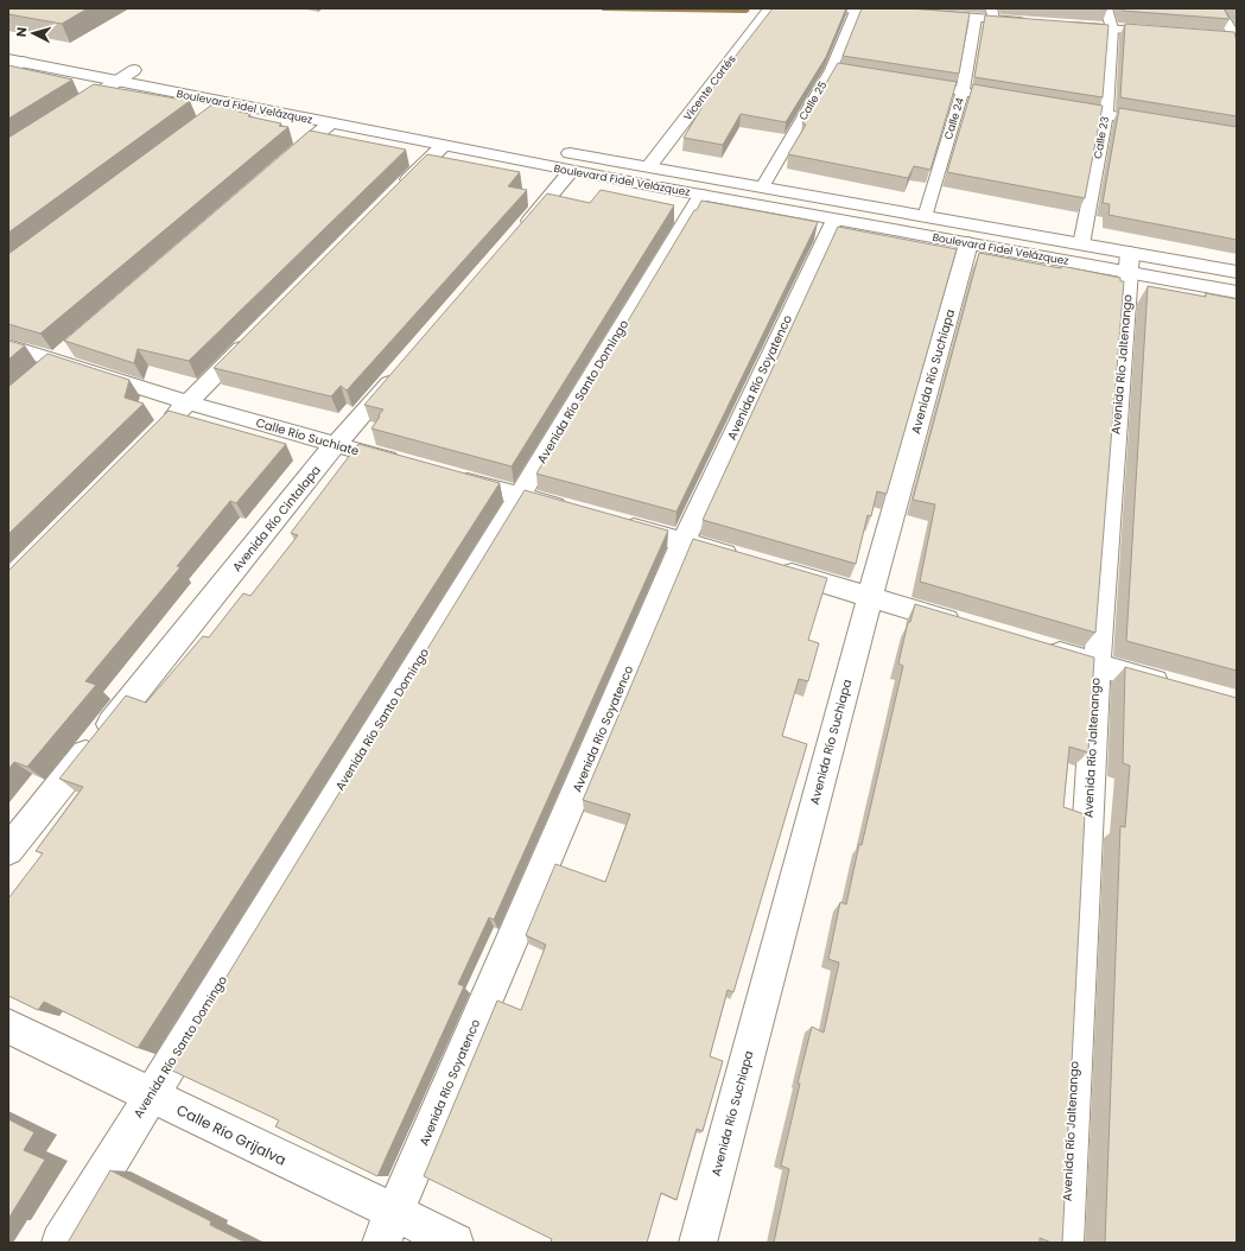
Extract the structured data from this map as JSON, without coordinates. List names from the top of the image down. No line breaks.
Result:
{"streets":{"street":["Vicente Cortés","Calle 25","Boulevard Fidel Velázquez","Calle 24","Calle 23","Avenida Río Jaltenango","Avenida Río Suchiapa","Avenida Río Soyatenco","Avenida Río Santo Domingo","Calle Río Suchiate","Avenida Río Cintalapa","Calle Río Grijalva"]},"crossings":[["Vicente Cortés","Boulevard Fidel Velázquez"],["Calle 25","Boulevard Fidel Velázquez"],["Boulevard Fidel Velázquez","Calle 24"],["Boulevard Fidel Velázquez","Calle 23"],["Boulevard Fidel Velázquez","Avenida Río Jaltenango"],["Boulevard Fidel Velázquez","Avenida Río Suchiapa"],["Boulevard Fidel Velázquez","Avenida Río Soyatenco"],["Boulevard Fidel Velázquez","Avenida Río Santo Domingo"],["Avenida Río Soyatenco","Calle Río Grijalva"],["Avenida Río Santo Domingo","Calle Río Grijalva"],["Calle Río Suchiate","Avenida Río Cintalapa"]],"north":"left"}
